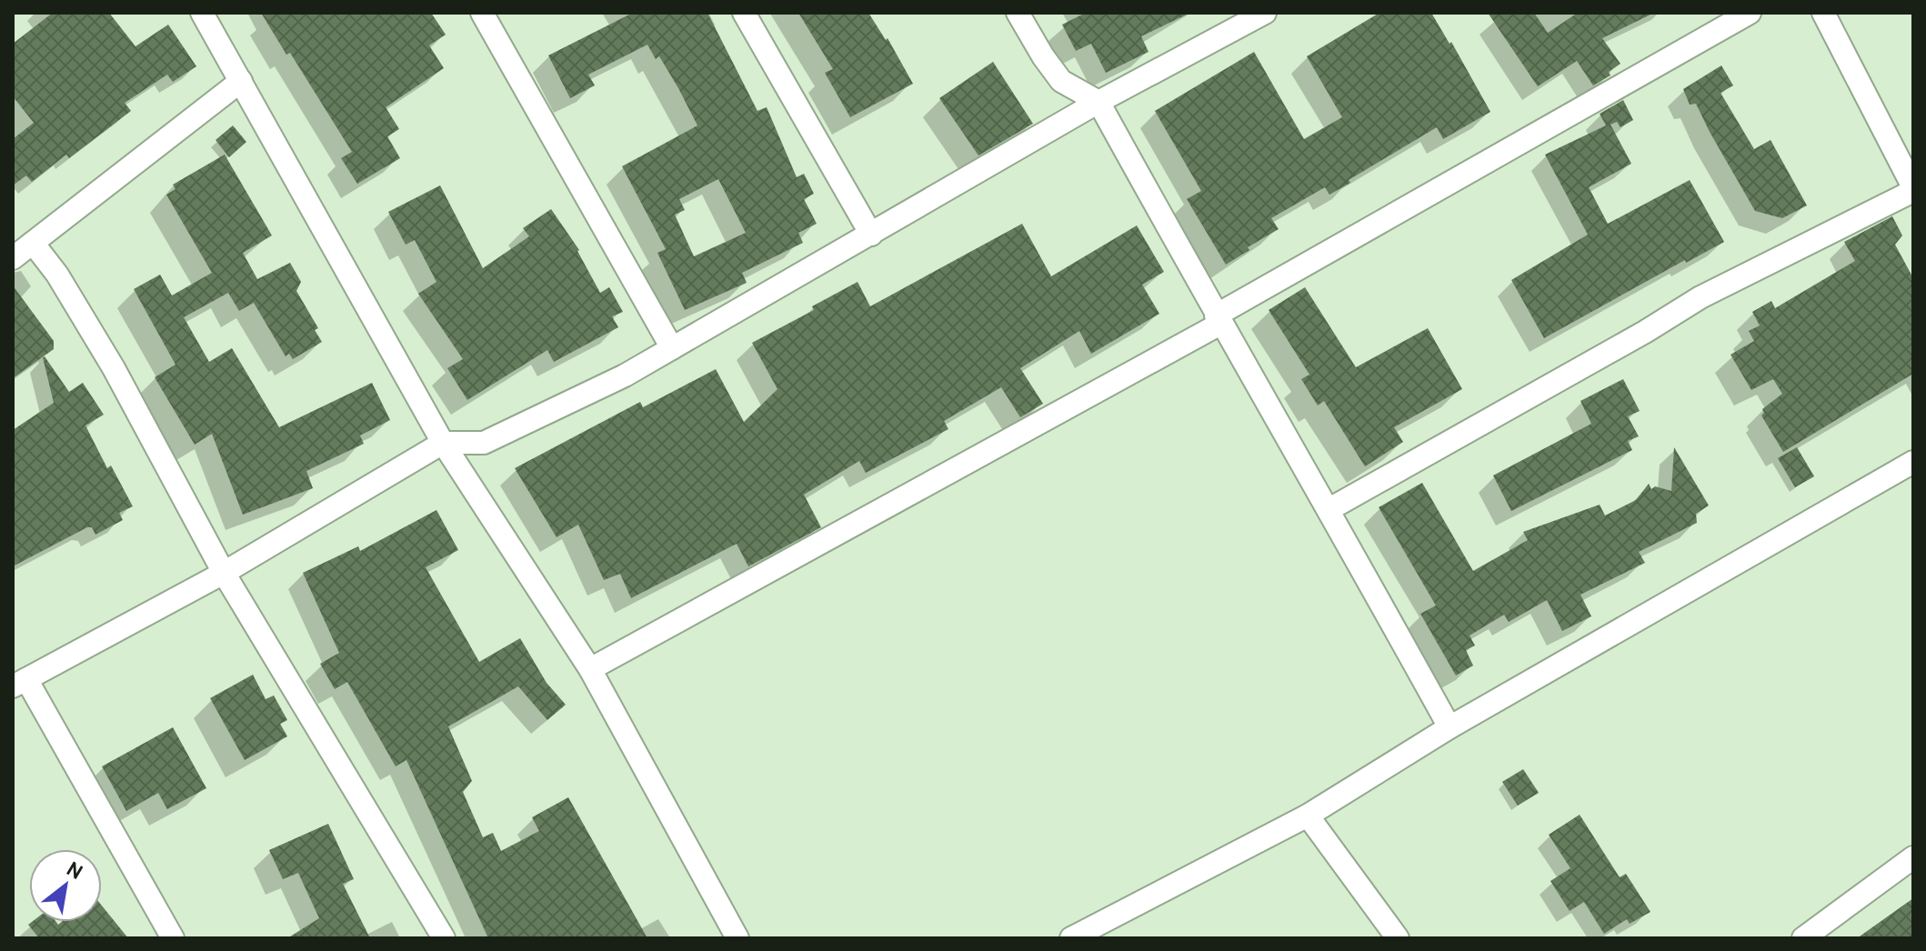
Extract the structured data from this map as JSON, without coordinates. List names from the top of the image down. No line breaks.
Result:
{"north":"top right"}
